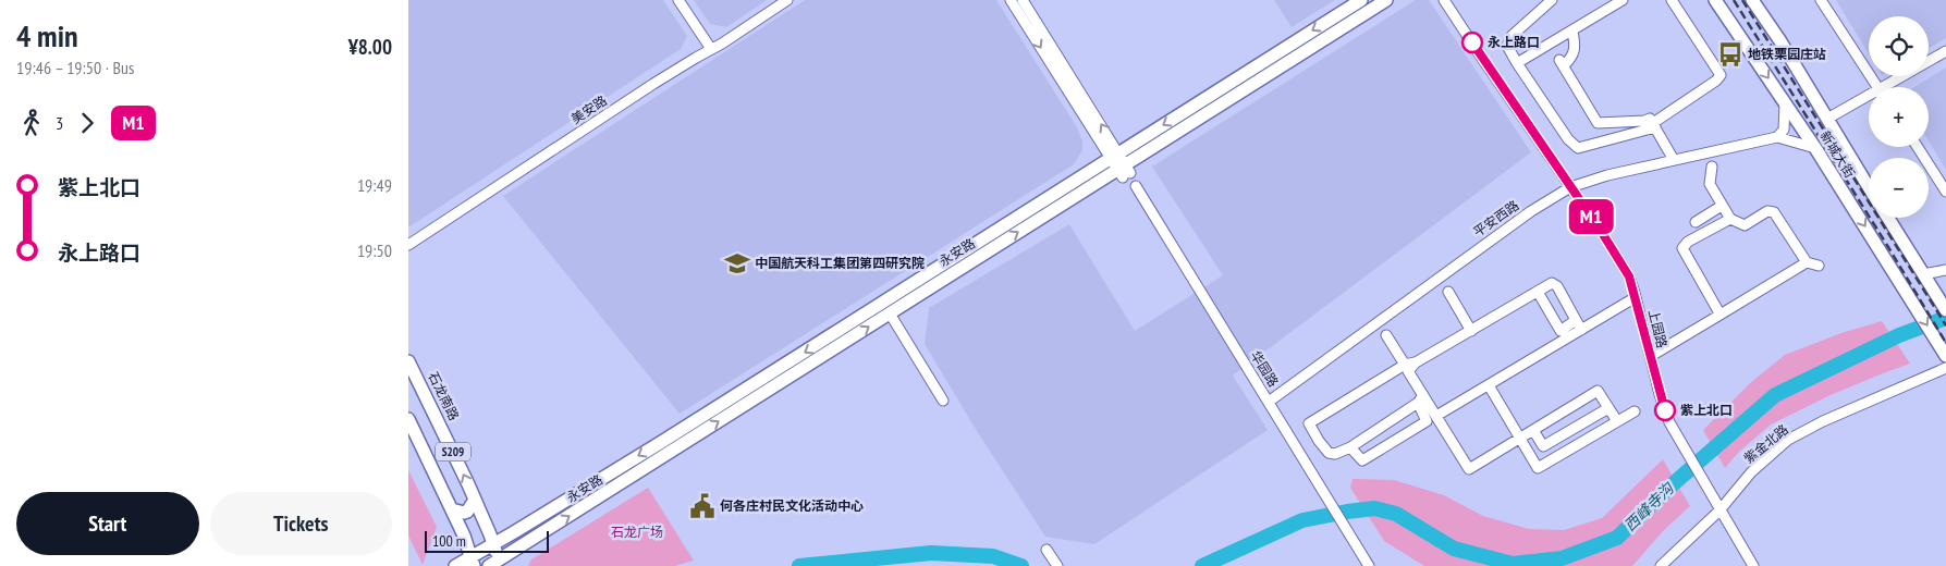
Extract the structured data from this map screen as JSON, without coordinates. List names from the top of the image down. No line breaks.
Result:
{"streets":{"main road":["新城大街","永安路","石龙南路","S209"],"street":["美安路","平安西路","上园路","华园路","紫金北路"]},"crossings":[["平安西路","上园路"],["平安西路","华园路"],["永安路","石龙南路"],["永安路","S209"],["上园路","紫金北路"]],"water":["西峰寺沟"],"parks":["石龙广场"],"places":{"other":["永上路口","紫上北口"],"bus stop":["地铁栗园庄站"],"school or university":["中国航天科工集团第四研究院"],"public building":["何各庄村民文化活动中心"]},"lines":["bus line M1"],"scale_bar":"100 m","page":{"heading":["4 min","19:46 – 19:50 · Bus","¥8.00"],"on_map":"M1","map_buttons":["+","−"],"legs":["3","M1"],"list":[{"name":"紫上北口","value":"19:49"},{"name":"永上路口","value":"19:50"}],"buttons":["Start","Tickets"],"scale":"100 m"}}
